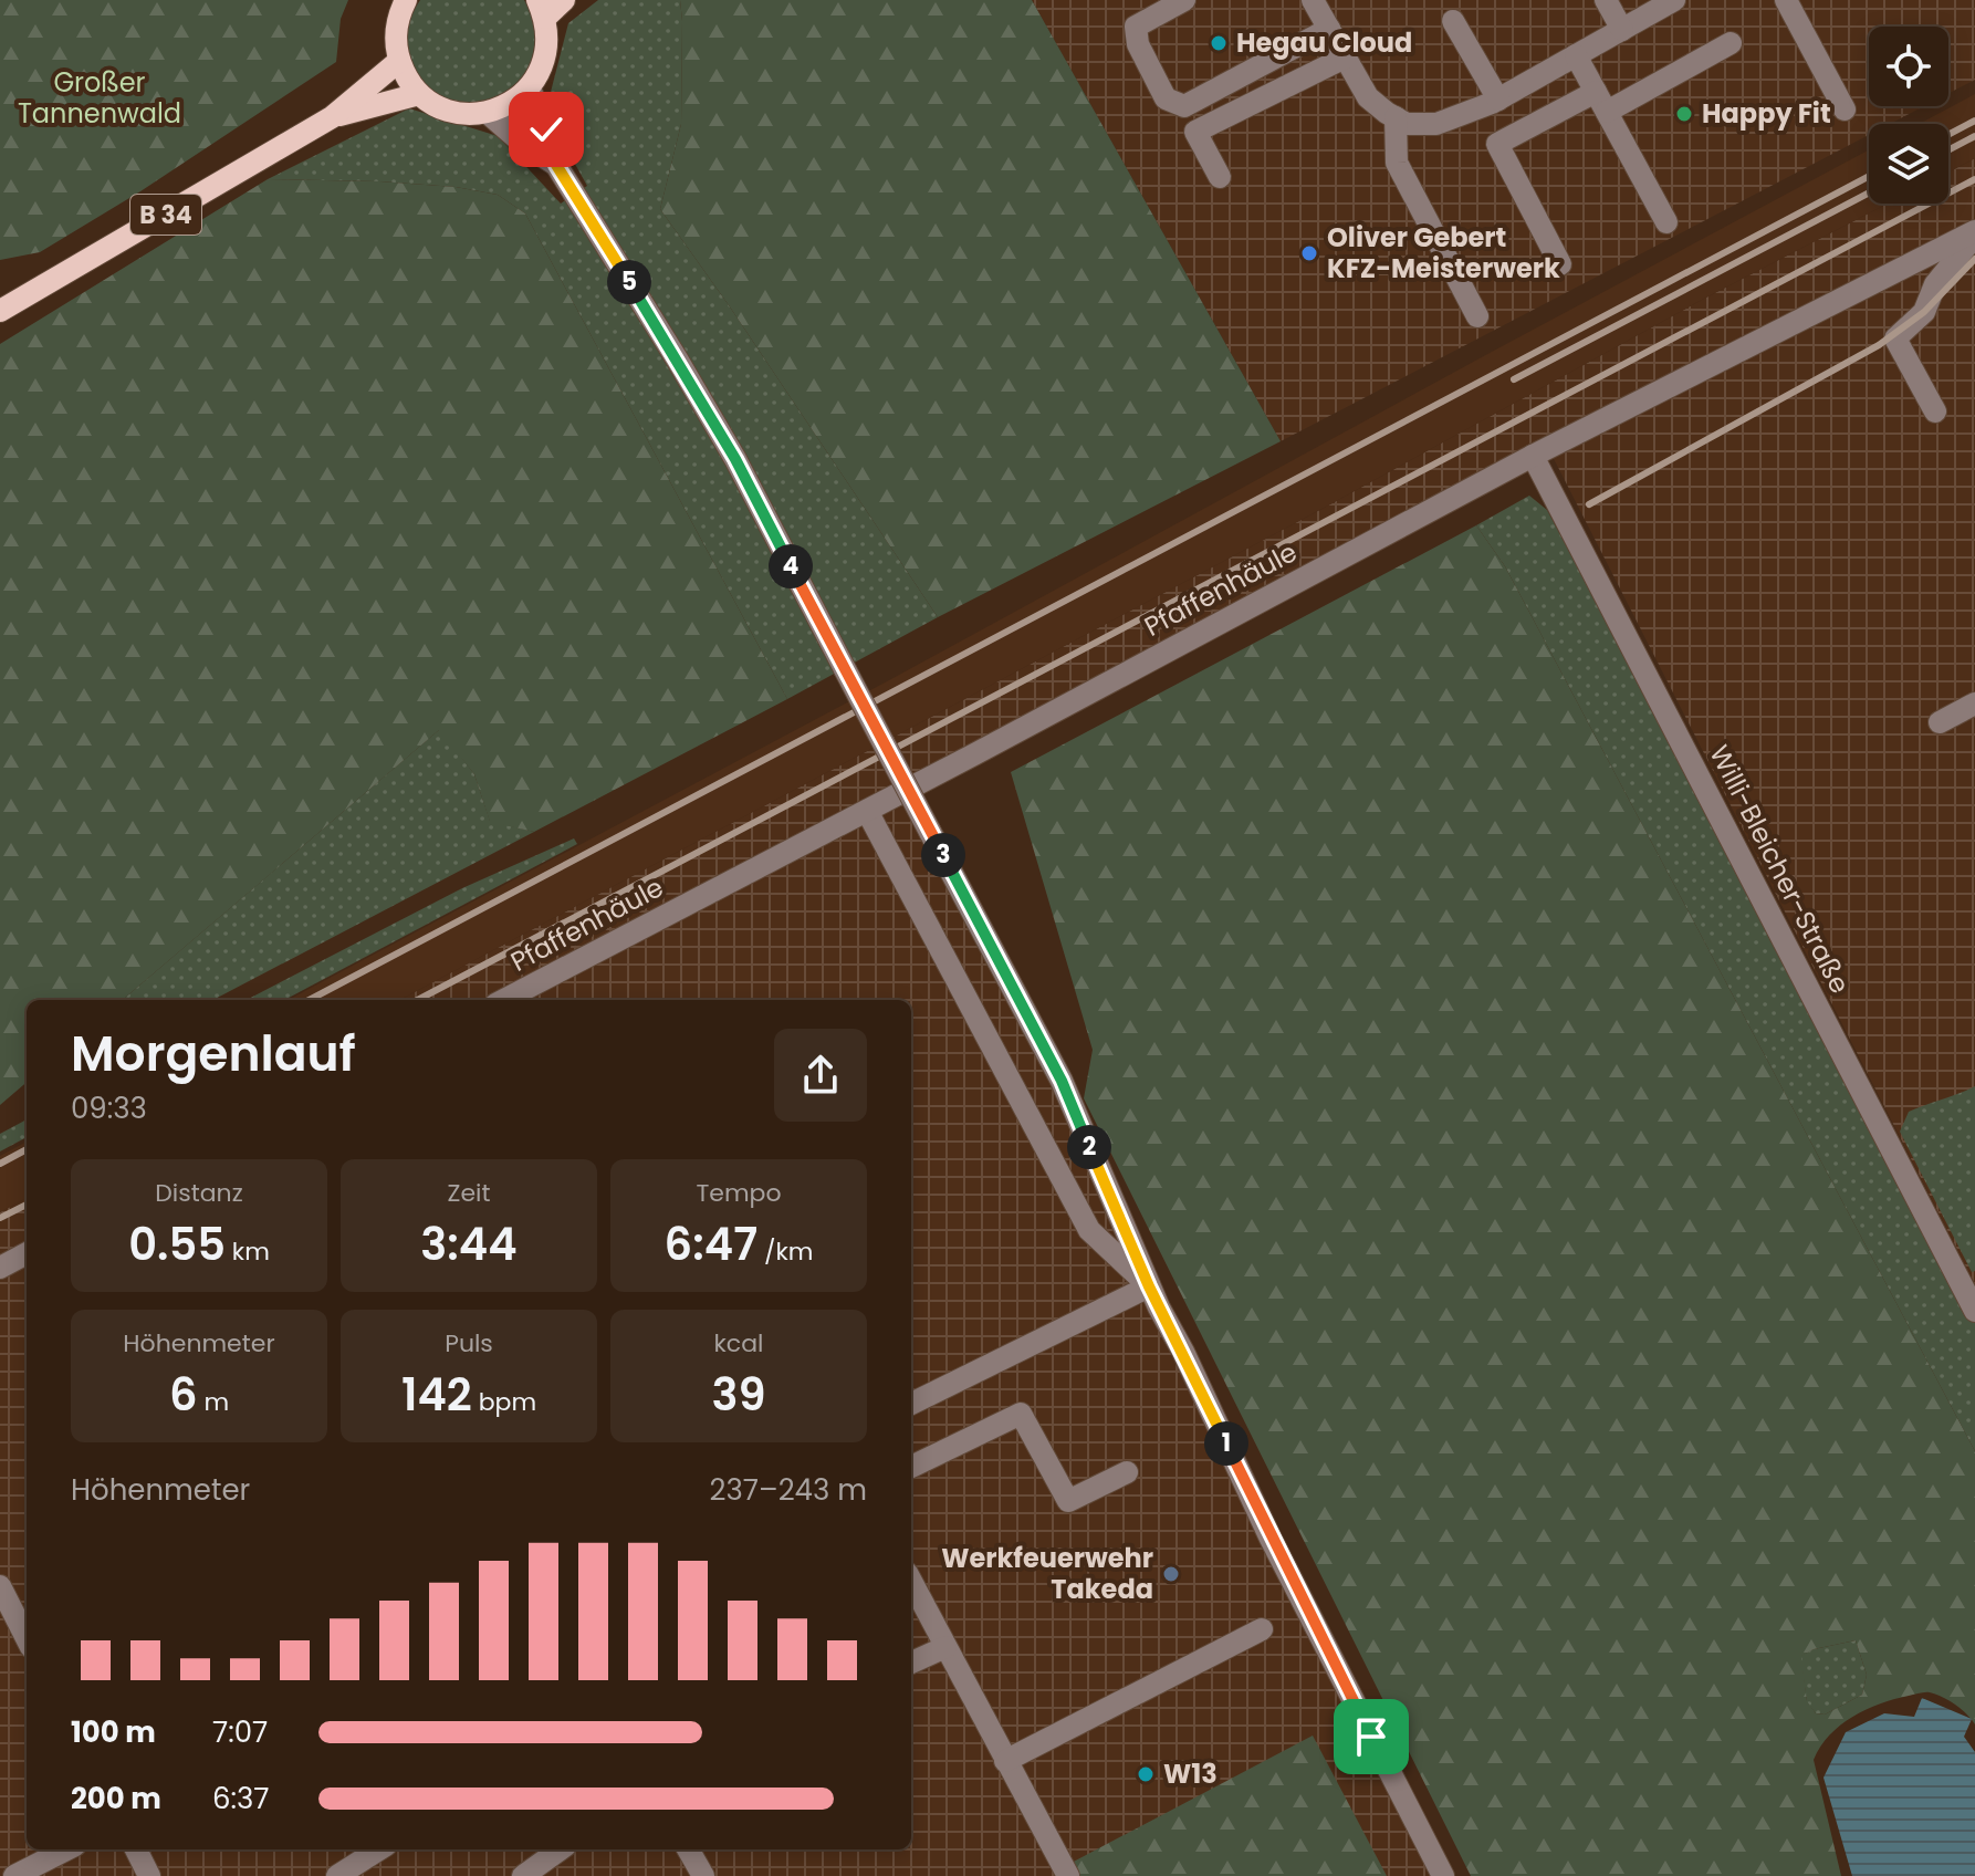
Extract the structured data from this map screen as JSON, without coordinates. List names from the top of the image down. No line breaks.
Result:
{"streets":{"main road":["B 34"],"street":["Pfaffenhäule","Willi-Bleicher-Straße"]},"crossings":[["Pfaffenhäule","Willi-Bleicher-Straße"]],"parks":["Großer Tannenwald"],"places":["Hegau Cloud","Happy Fit","Oliver Gebert KFZ-Meisterwerk","Werkfeuerwehr Takeda","W13"],"page":{"pins":["5","4","3","2","1"],"heading":["Morgenlauf","09:33"],"stats":[["Distanz","0.55 km"],["Zeit","3:44"],["Tempo","6:47 /km"],["Höhenmeter","6 m"],["Puls","142 bpm"],["kcal","39"]],"chart":["Höhenmeter","237–243 m"],"list":[{"name":"100 m","note":"7:07"},{"name":"200 m","note":"6:37"}]}}
